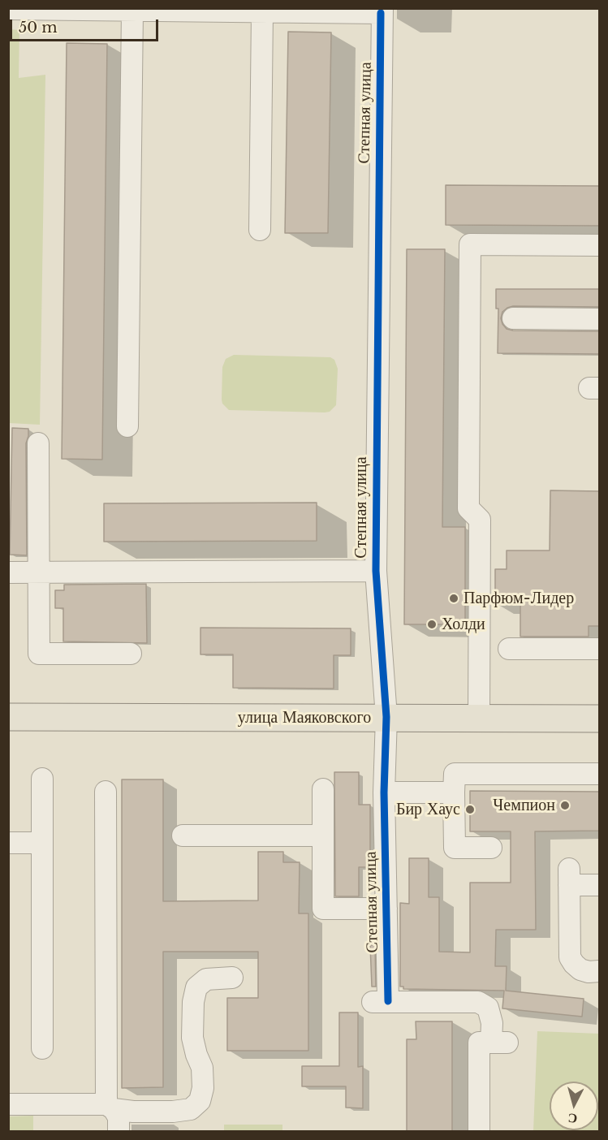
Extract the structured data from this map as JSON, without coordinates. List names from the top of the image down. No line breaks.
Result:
{"streets":{"main road":["улица Маяковского"],"street":["Степная улица"]},"crossings":[["Степная улица","улица Маяковского"]],"places":["Парфюм-Лидер","Холди","Чемпион","Бир Хаус"],"scale_bar":"50 m","north":"bottom"}
